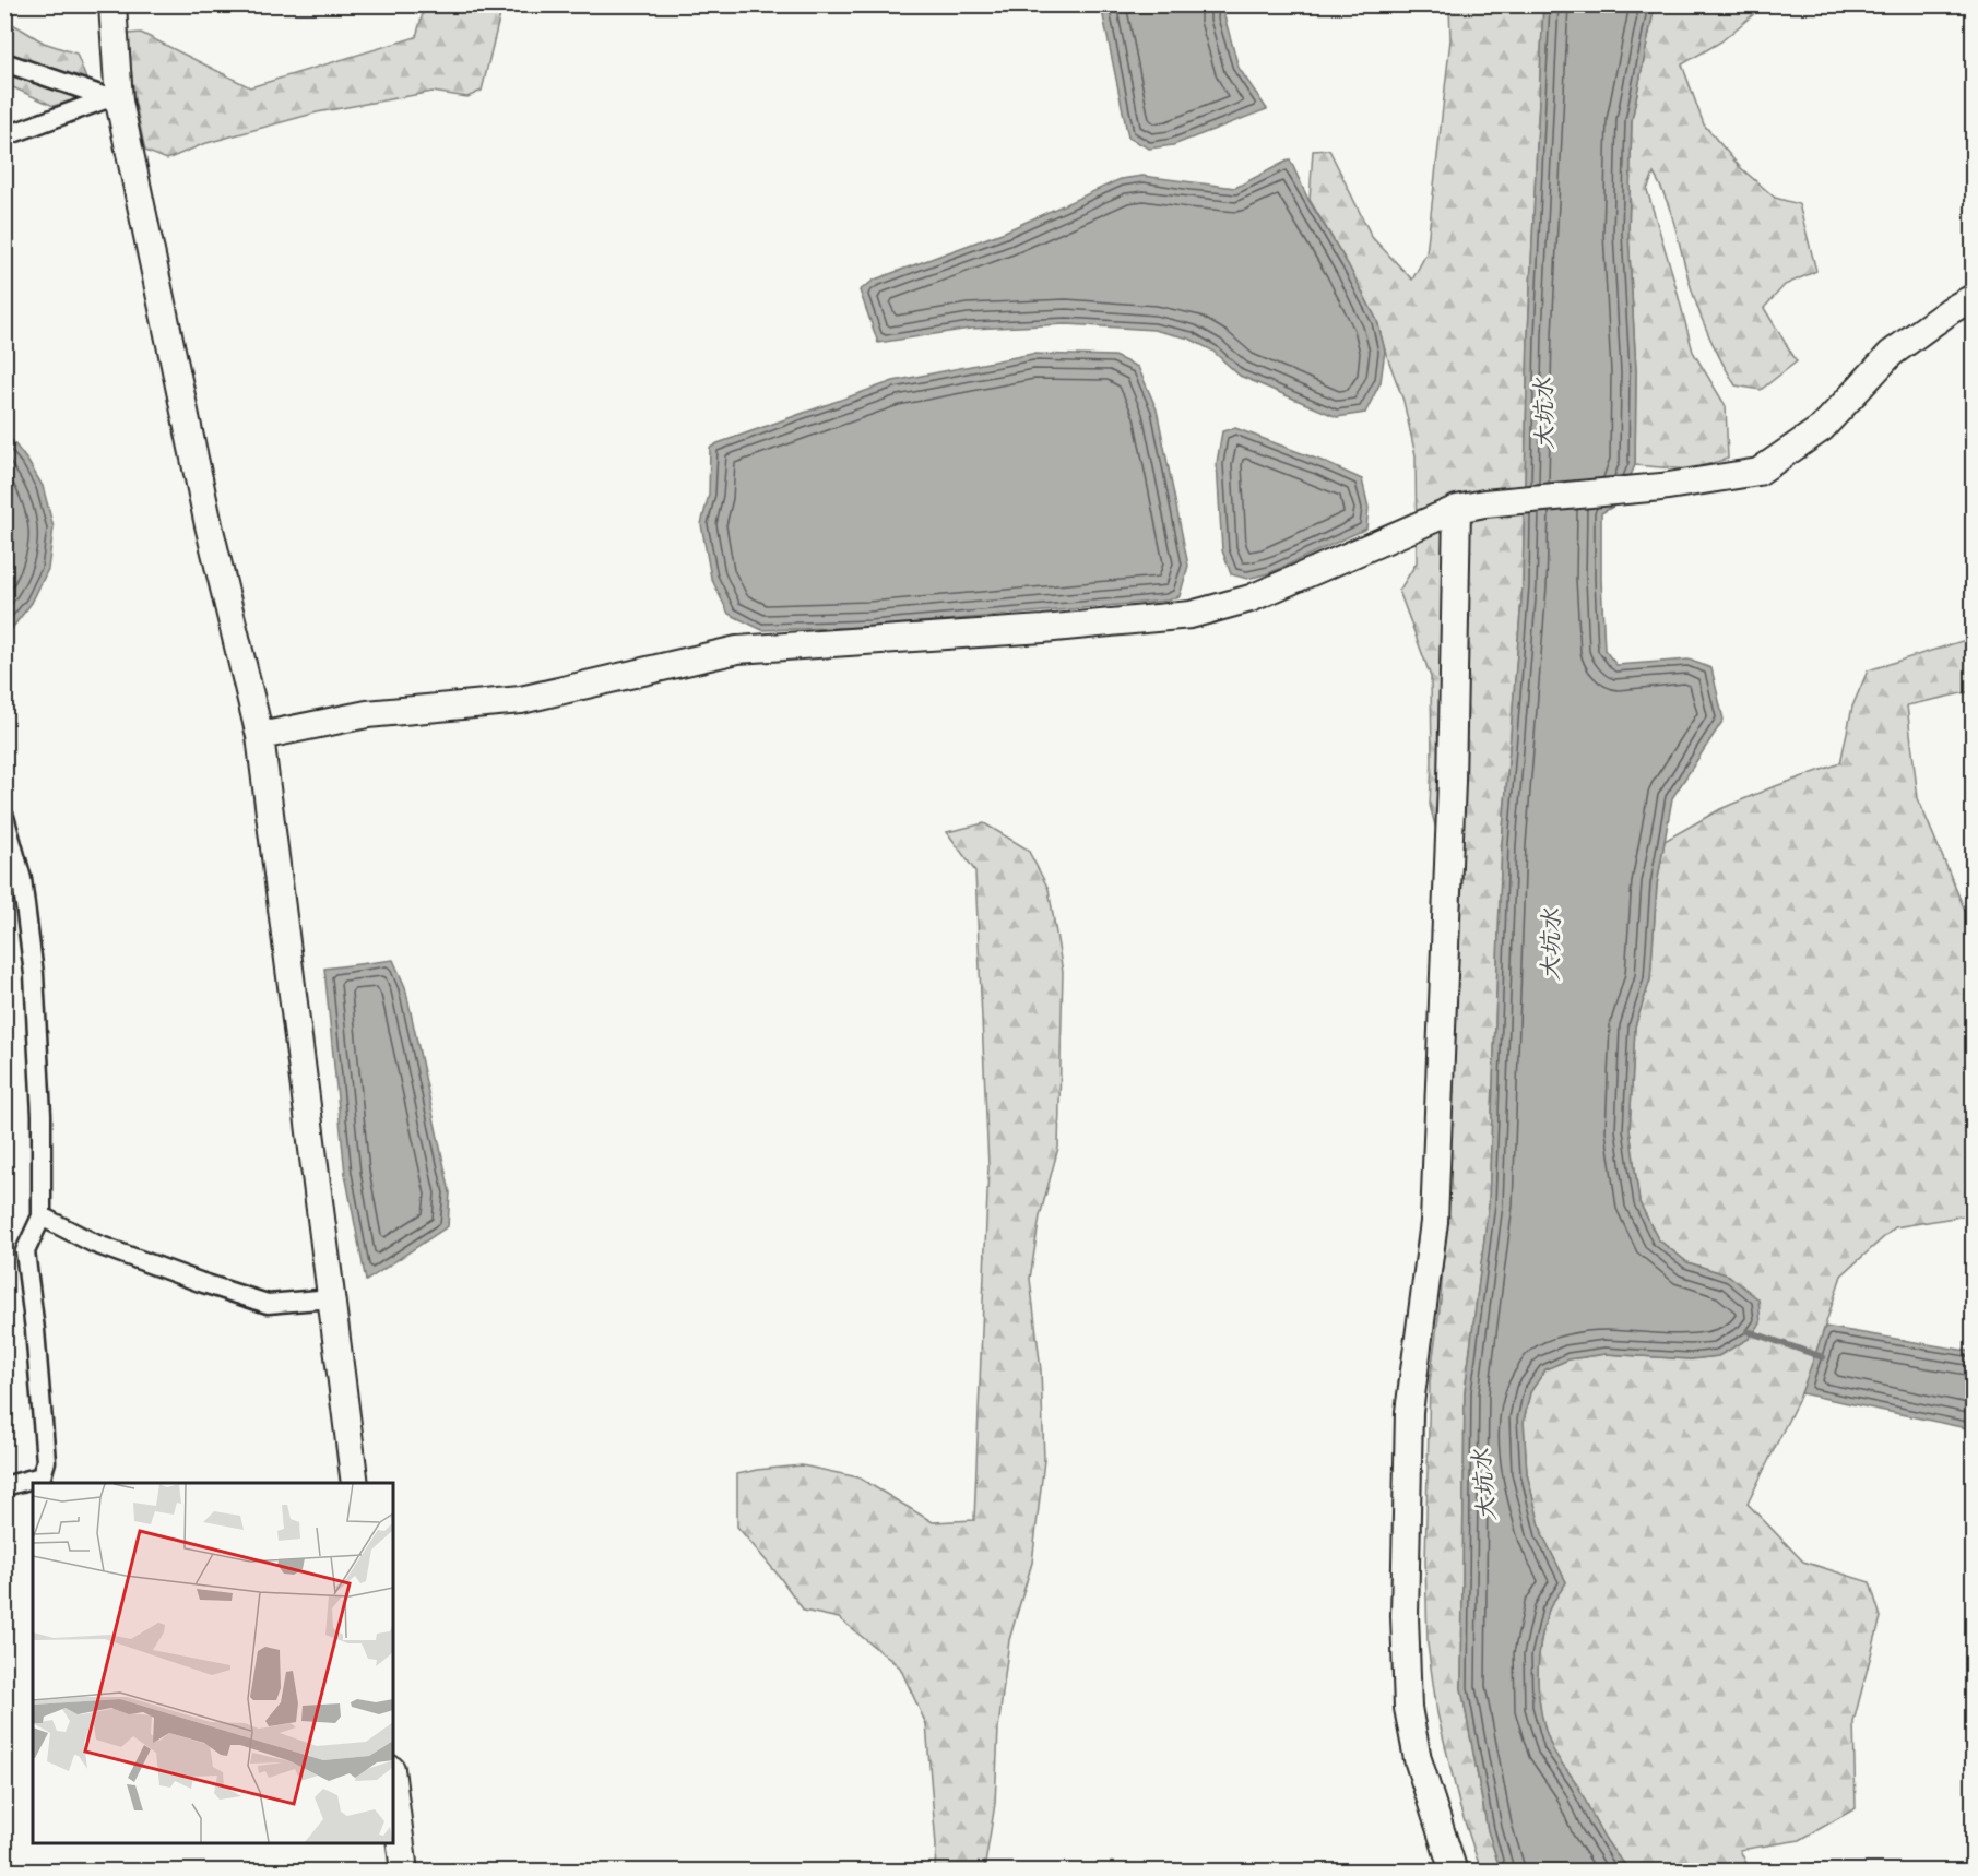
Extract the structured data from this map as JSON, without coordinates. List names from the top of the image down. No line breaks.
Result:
{"water":["大坑水"]}
